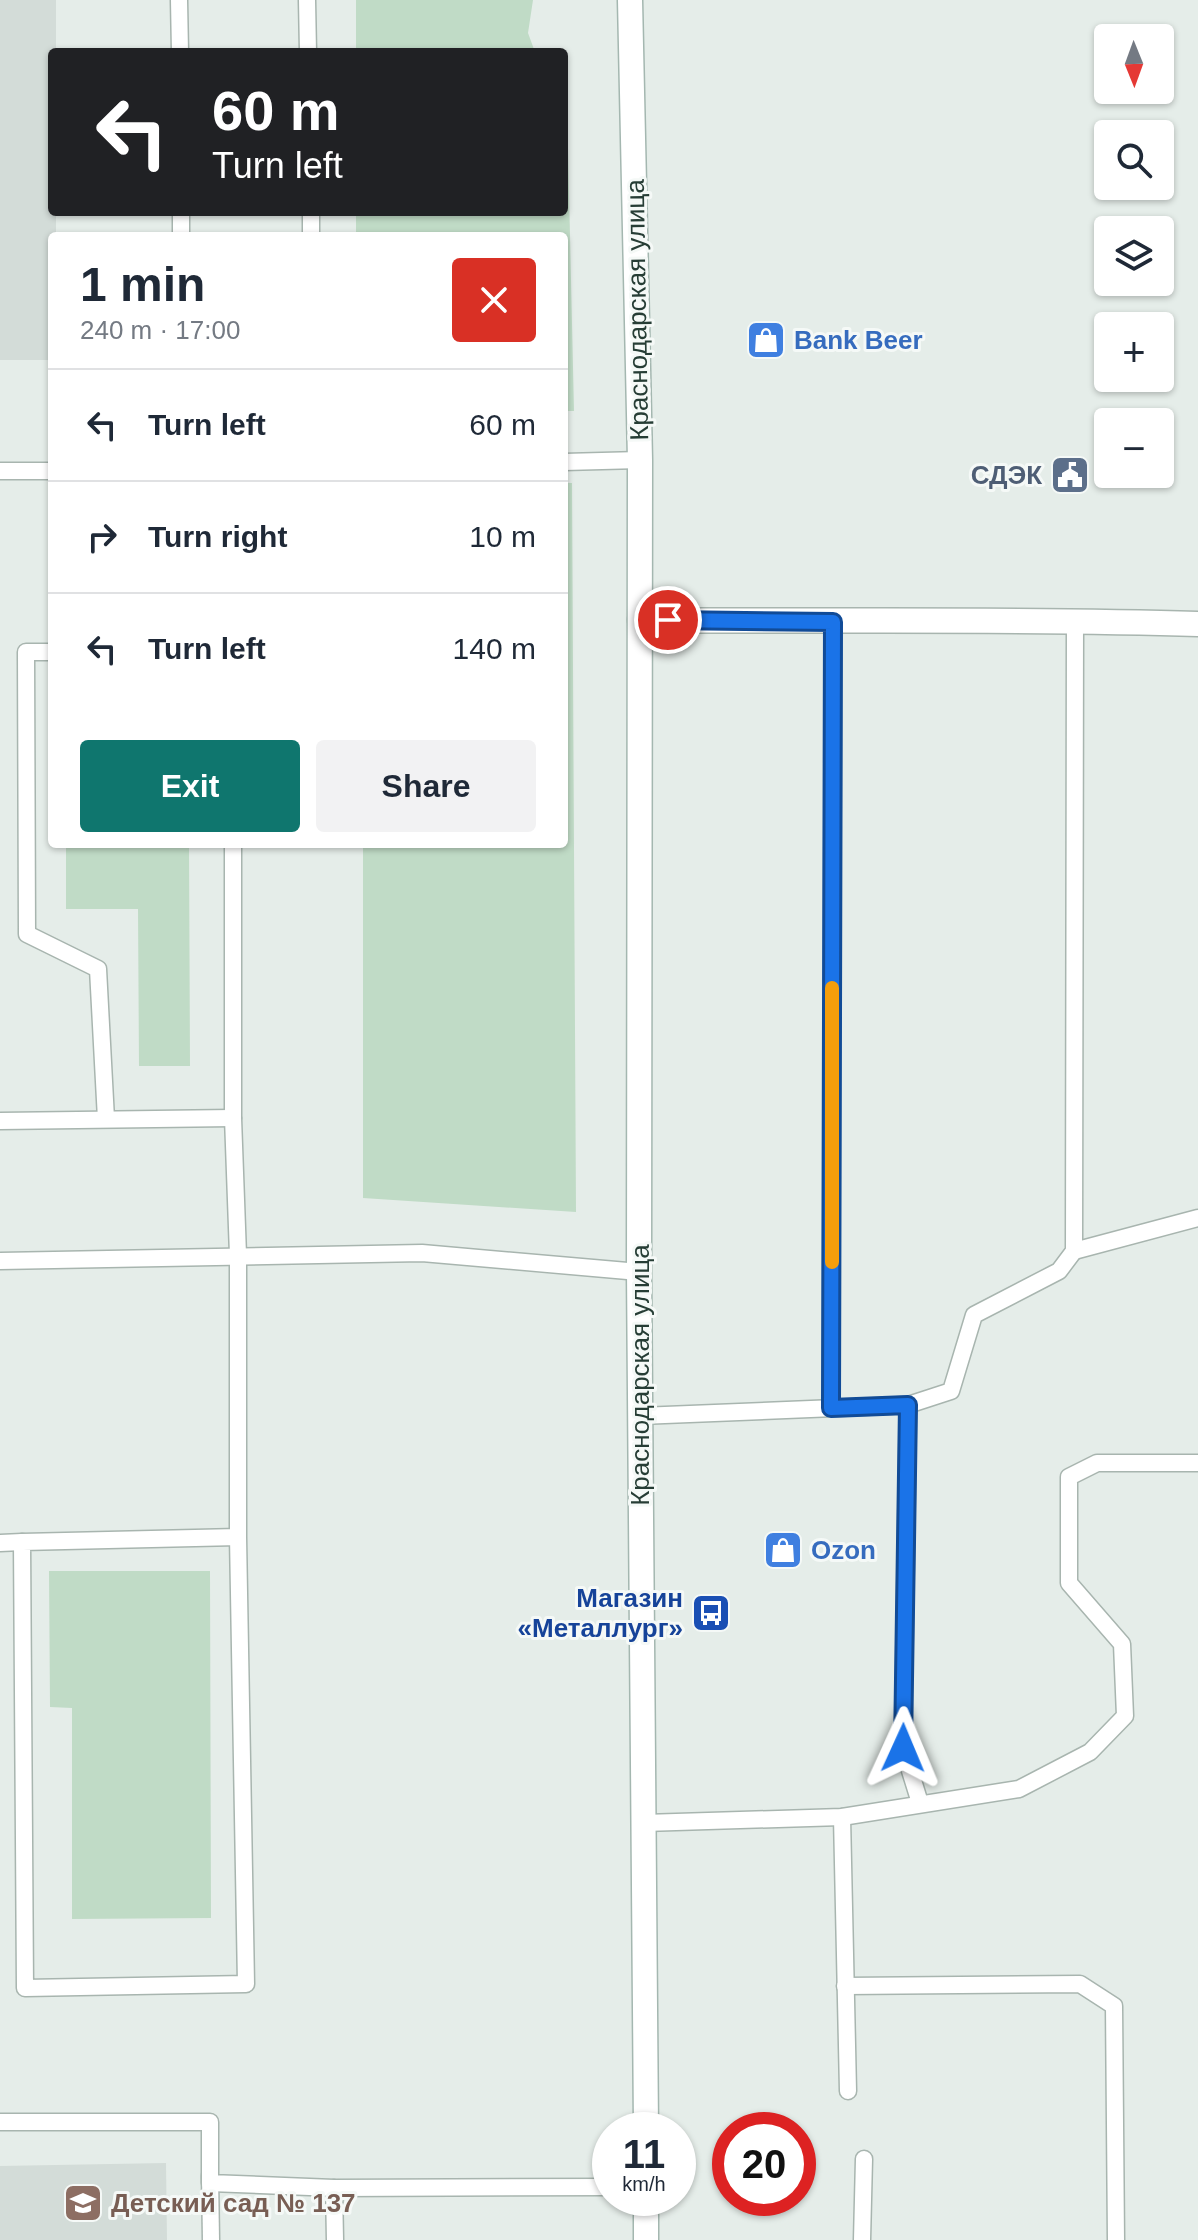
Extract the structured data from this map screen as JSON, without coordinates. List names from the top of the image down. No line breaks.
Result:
{"streets":{"main road":["Краснодарская улица"]},"places":{"shop":["Bank Beer","Ozon"],"public building":["СДЭК"],"bus stop":["Магазин «Металлург»"],"school or university":["Детский сад № 137"]},"north":"bottom","page":{"map_buttons":["+","−"],"turn":["60 m","Turn left"],"heading":["1 min","240 m · 17:00"],"list":[{"name":"Turn left","value":"60 m"},{"name":"Turn right","value":"10 m"},{"name":"Turn left","value":"140 m"}],"buttons":["Exit","Share"],"speed":"11 km/h","limit":"20"}}
